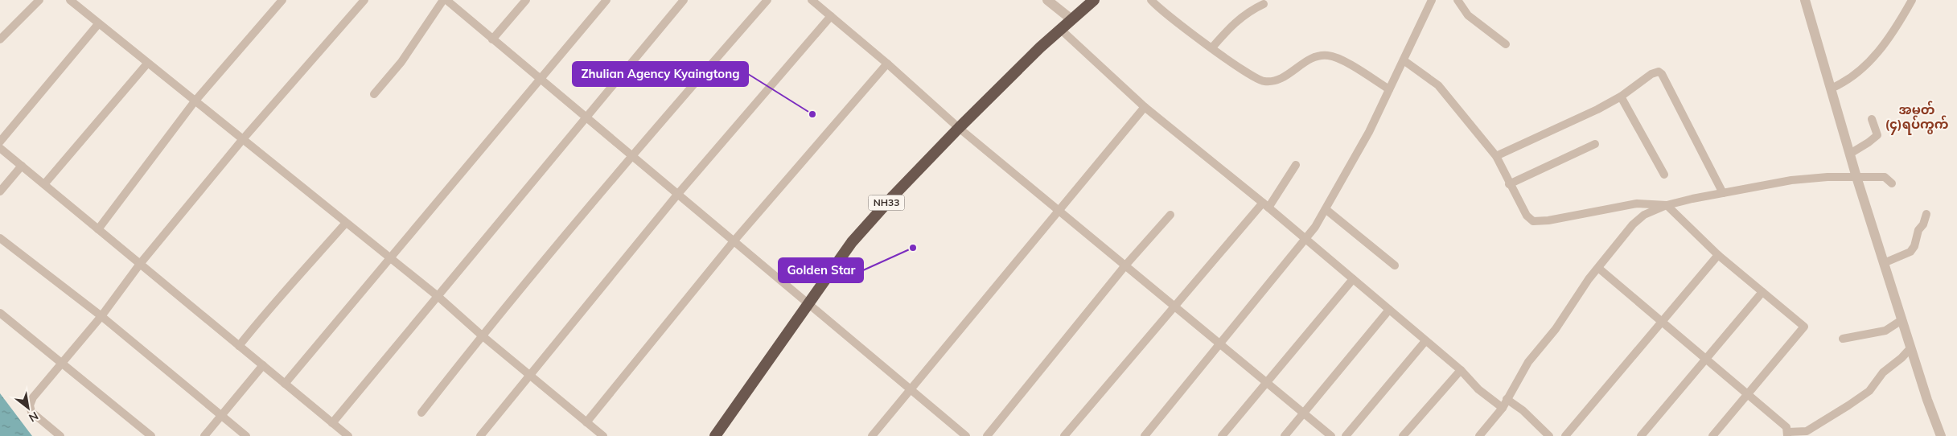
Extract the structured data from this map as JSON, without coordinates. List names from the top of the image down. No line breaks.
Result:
{"streets":{"highway":["NH33"]},"districts":["အမှတ် (၄)ရပ်ကွက်"],"places":["Zhulian Agency Kyaingtong","Golden Star"],"north":"bottom right"}
